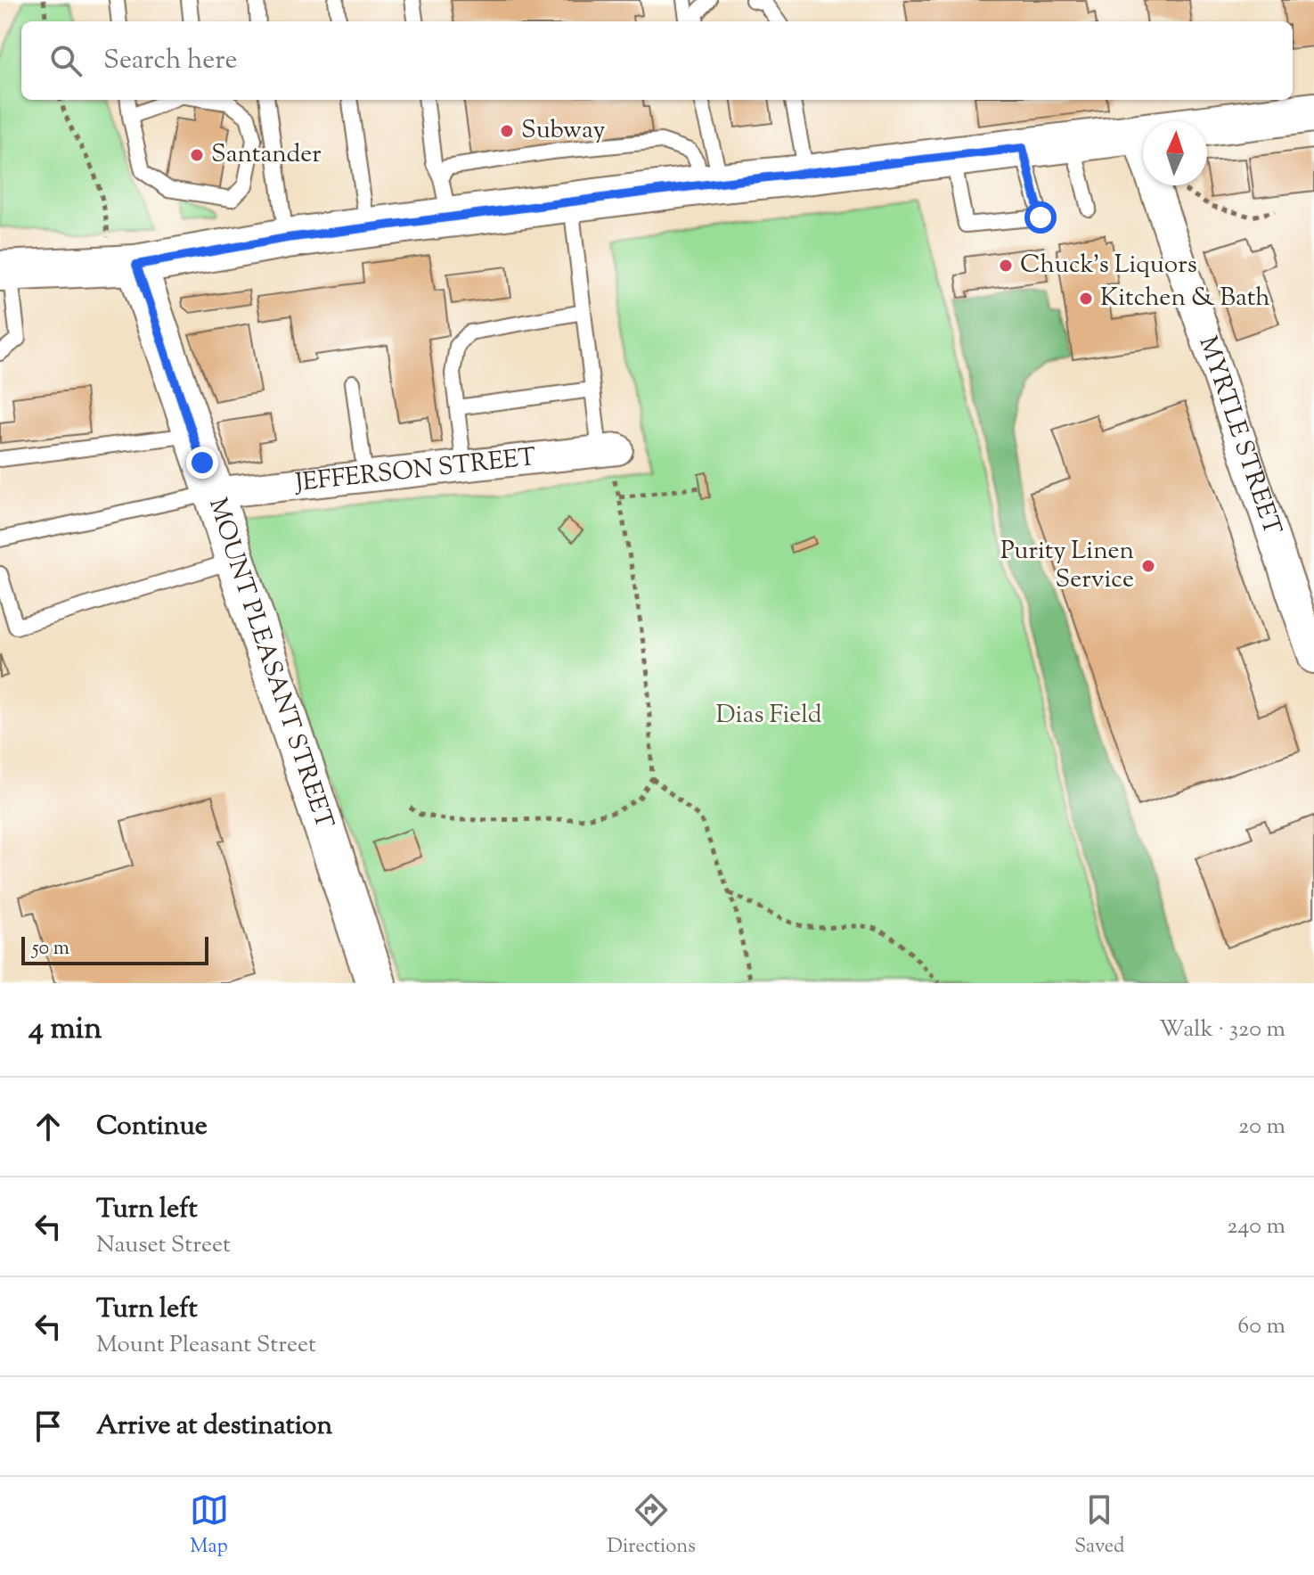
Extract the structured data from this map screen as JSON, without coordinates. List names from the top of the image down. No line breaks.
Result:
{"streets":{"main road":["MOUNT PLEASANT STREET"],"street":["MYRTLE STREET","JEFFERSON STREET"]},"crossings":[["JEFFERSON STREET","MOUNT PLEASANT STREET"]],"parks":["Dias Field"],"places":["Subway","Santander","Chuck's Liquors","Kitchen & Bath","Purity Linen Service"],"scale_bar":"50 m","north":"top","page":{"search":"Search here","scale":"50 m","heading":["4 min","Walk · 320 m"],"list":[["Continue","20 m"],["Turn left","Nauset Street","240 m"],["Turn left","Mount Pleasant Street","60 m"],"Arrive at destination"],"nav":["Map","Directions","Saved"]}}
